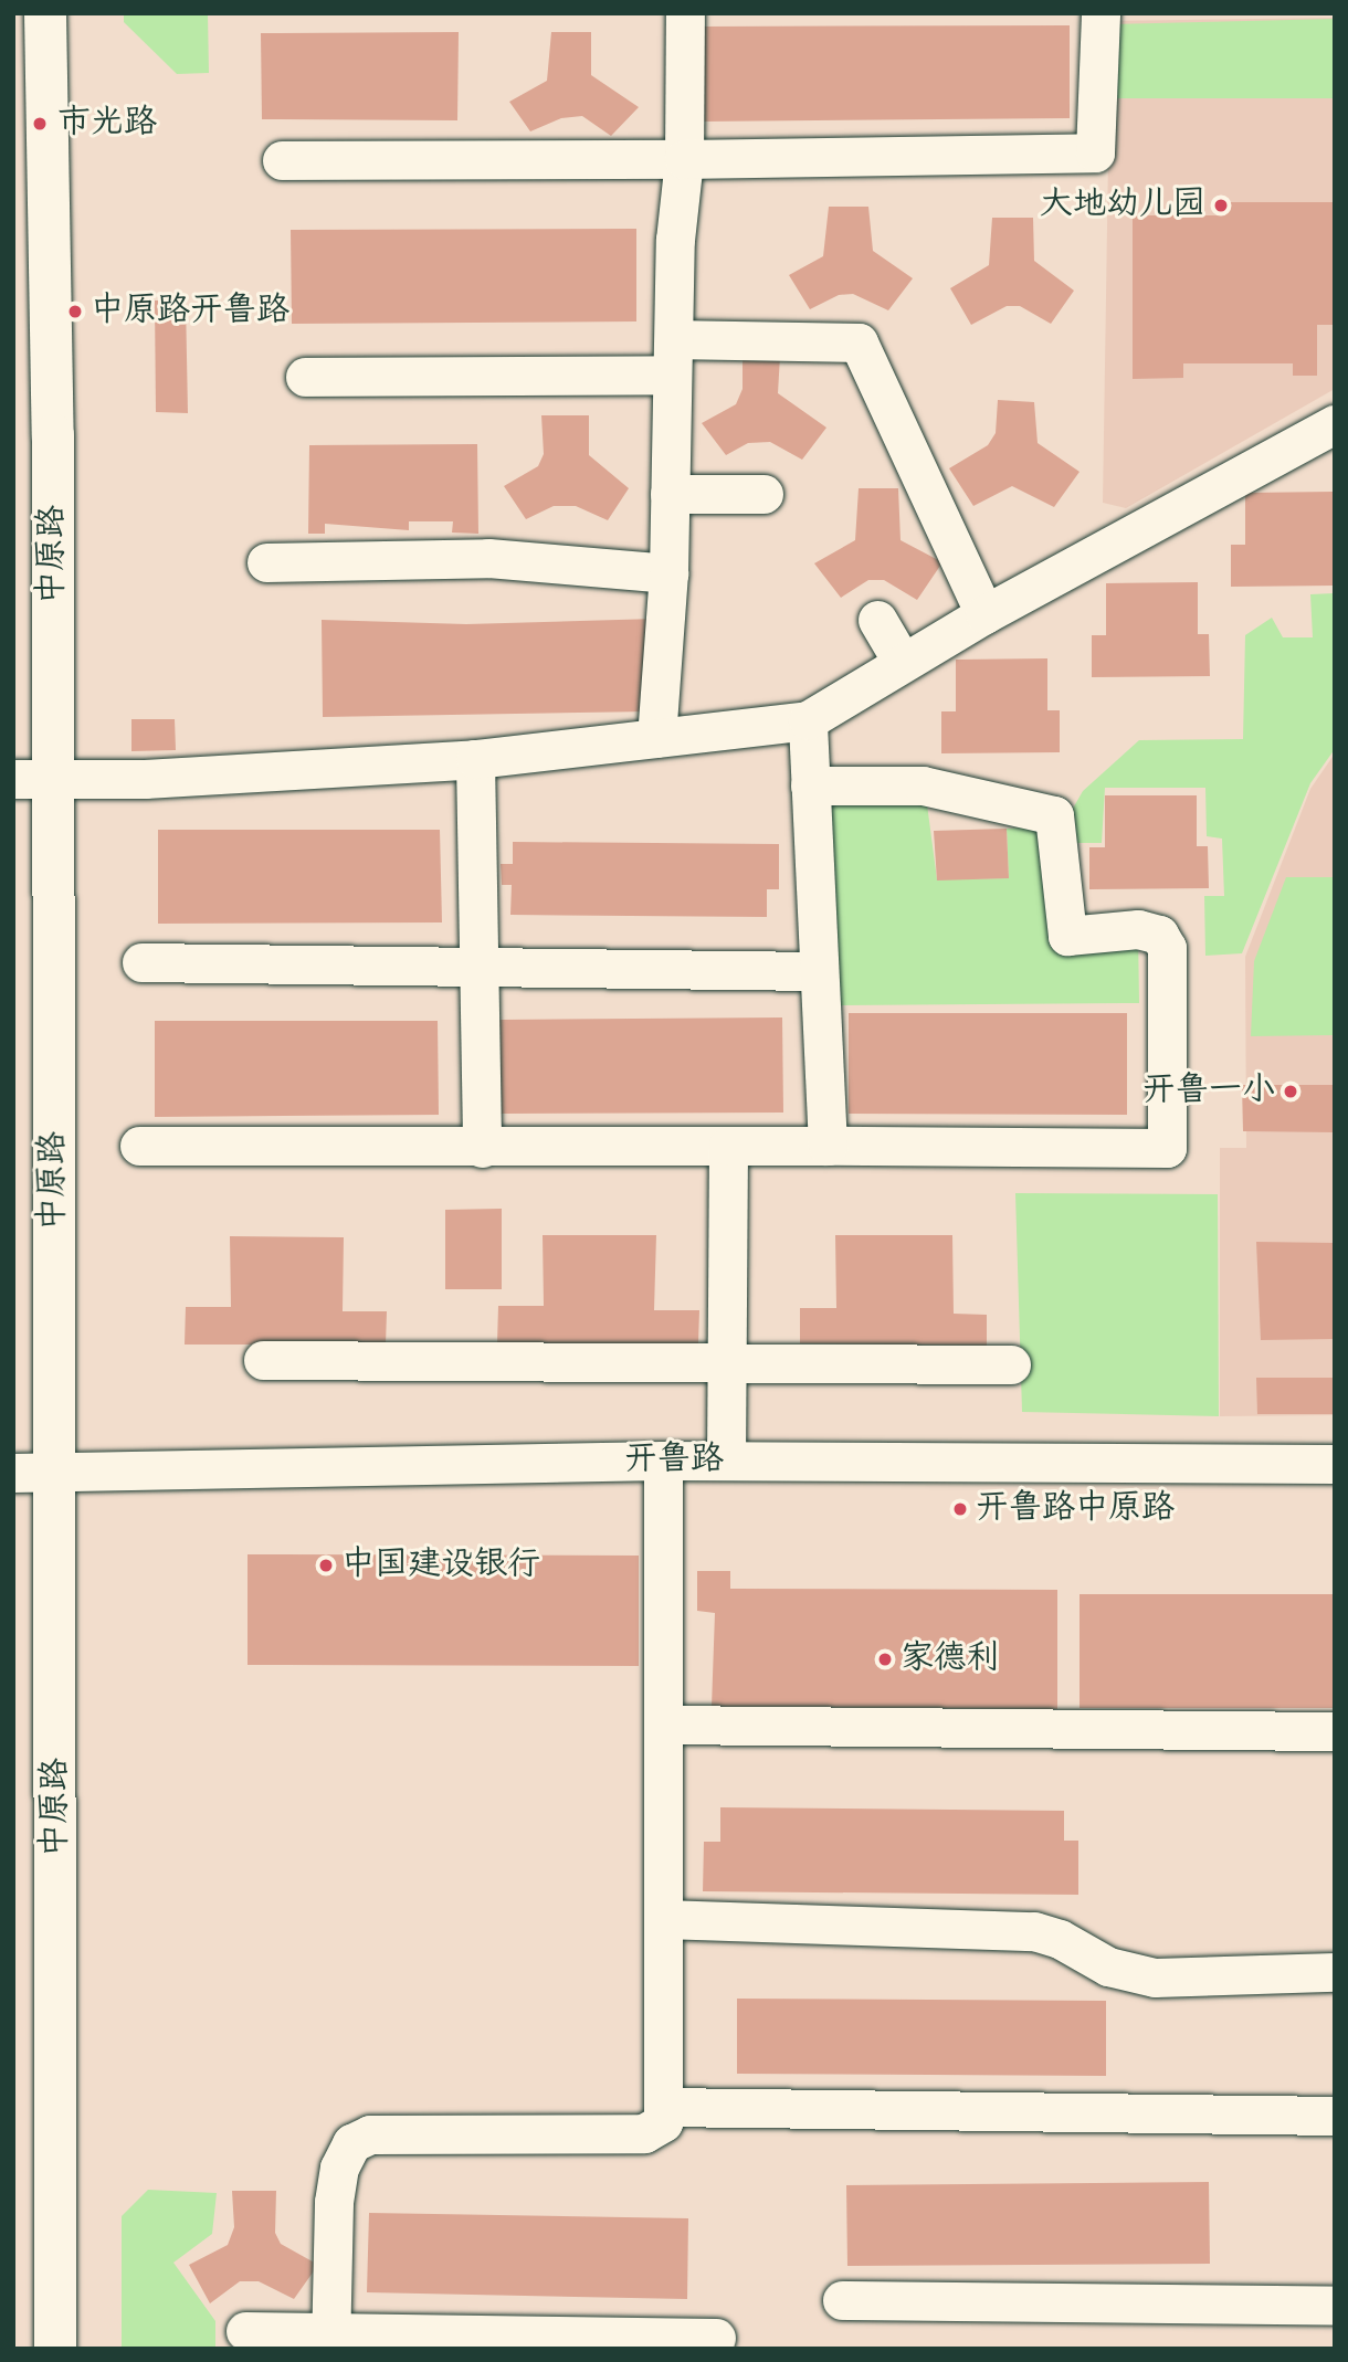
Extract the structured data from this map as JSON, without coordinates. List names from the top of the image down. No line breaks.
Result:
{"streets":{"main road":["中原路"],"street":["开鲁路"]},"crossings":[["中原路","开鲁路"]],"places":["市光路","大地幼儿园","中原路开鲁路","开鲁一小","开鲁路中原路","中国建设银行","家德利"]}
